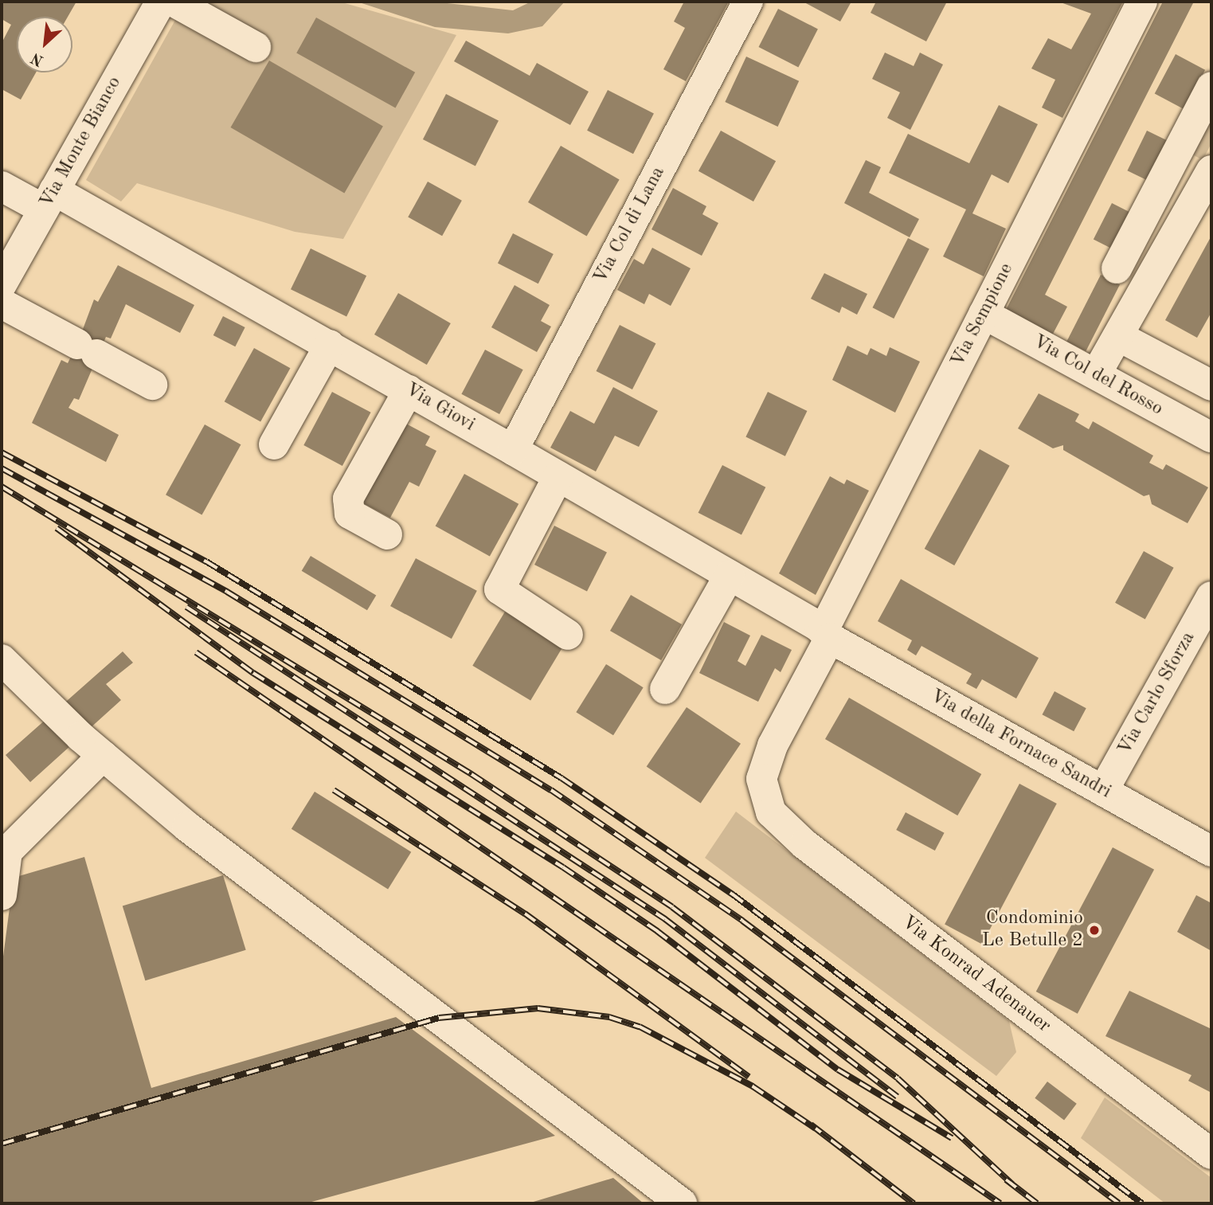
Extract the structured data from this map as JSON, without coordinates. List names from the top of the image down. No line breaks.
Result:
{"streets":{"street":["Via Monte Bianco","Via Col di Lana","Via Sempione","Via Col del Rosso","Via Giovi","Via Carlo Sforza","Via della Fornace Sandri","Via Konrad Adenauer"]},"crossings":[["Via Monte Bianco","Via Giovi"],["Via Col di Lana","Via Giovi"],["Via Sempione","Via Col del Rosso"],["Via Sempione","Via Giovi"],["Via Sempione","Via della Fornace Sandri"],["Via Sempione","Via Konrad Adenauer"],["Via Giovi","Via della Fornace Sandri"],["Via Carlo Sforza","Via della Fornace Sandri"]],"places":["Condominio Le Betulle 2"],"north":"bottom left"}
